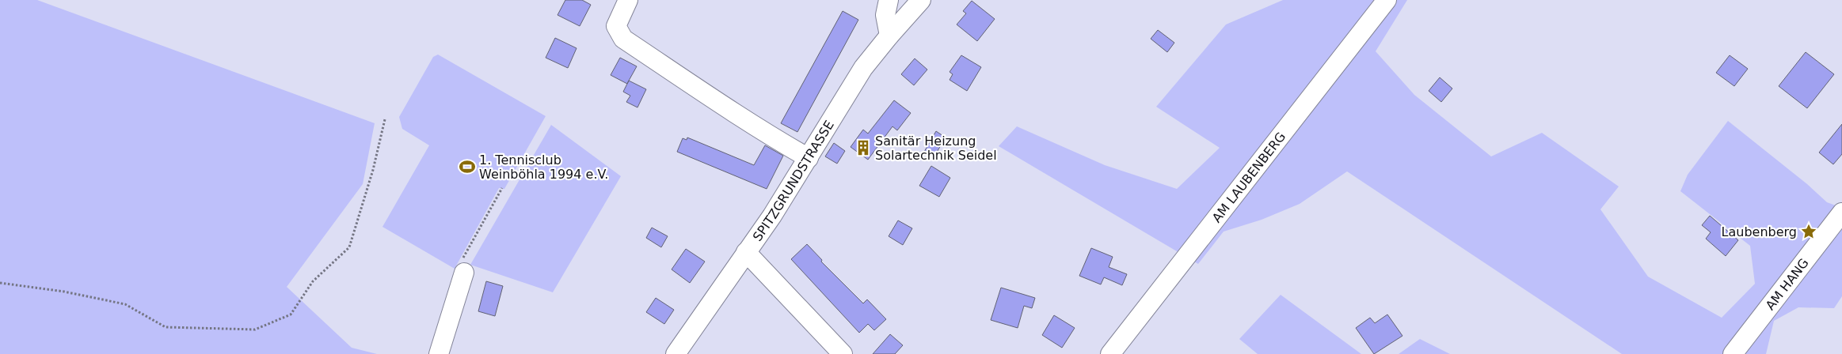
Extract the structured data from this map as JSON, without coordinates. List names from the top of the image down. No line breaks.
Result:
{"streets":{"street":["AM LAUBENBERG","SPITZGRUNDSTRASSE","AM HANG"]},"places":{"building":["Sanitär Heizung Solartechnik Seidel"],"sports":["1. Tennisclub Weinböhla 1994 e.V."],"place":["Laubenberg"]}}
